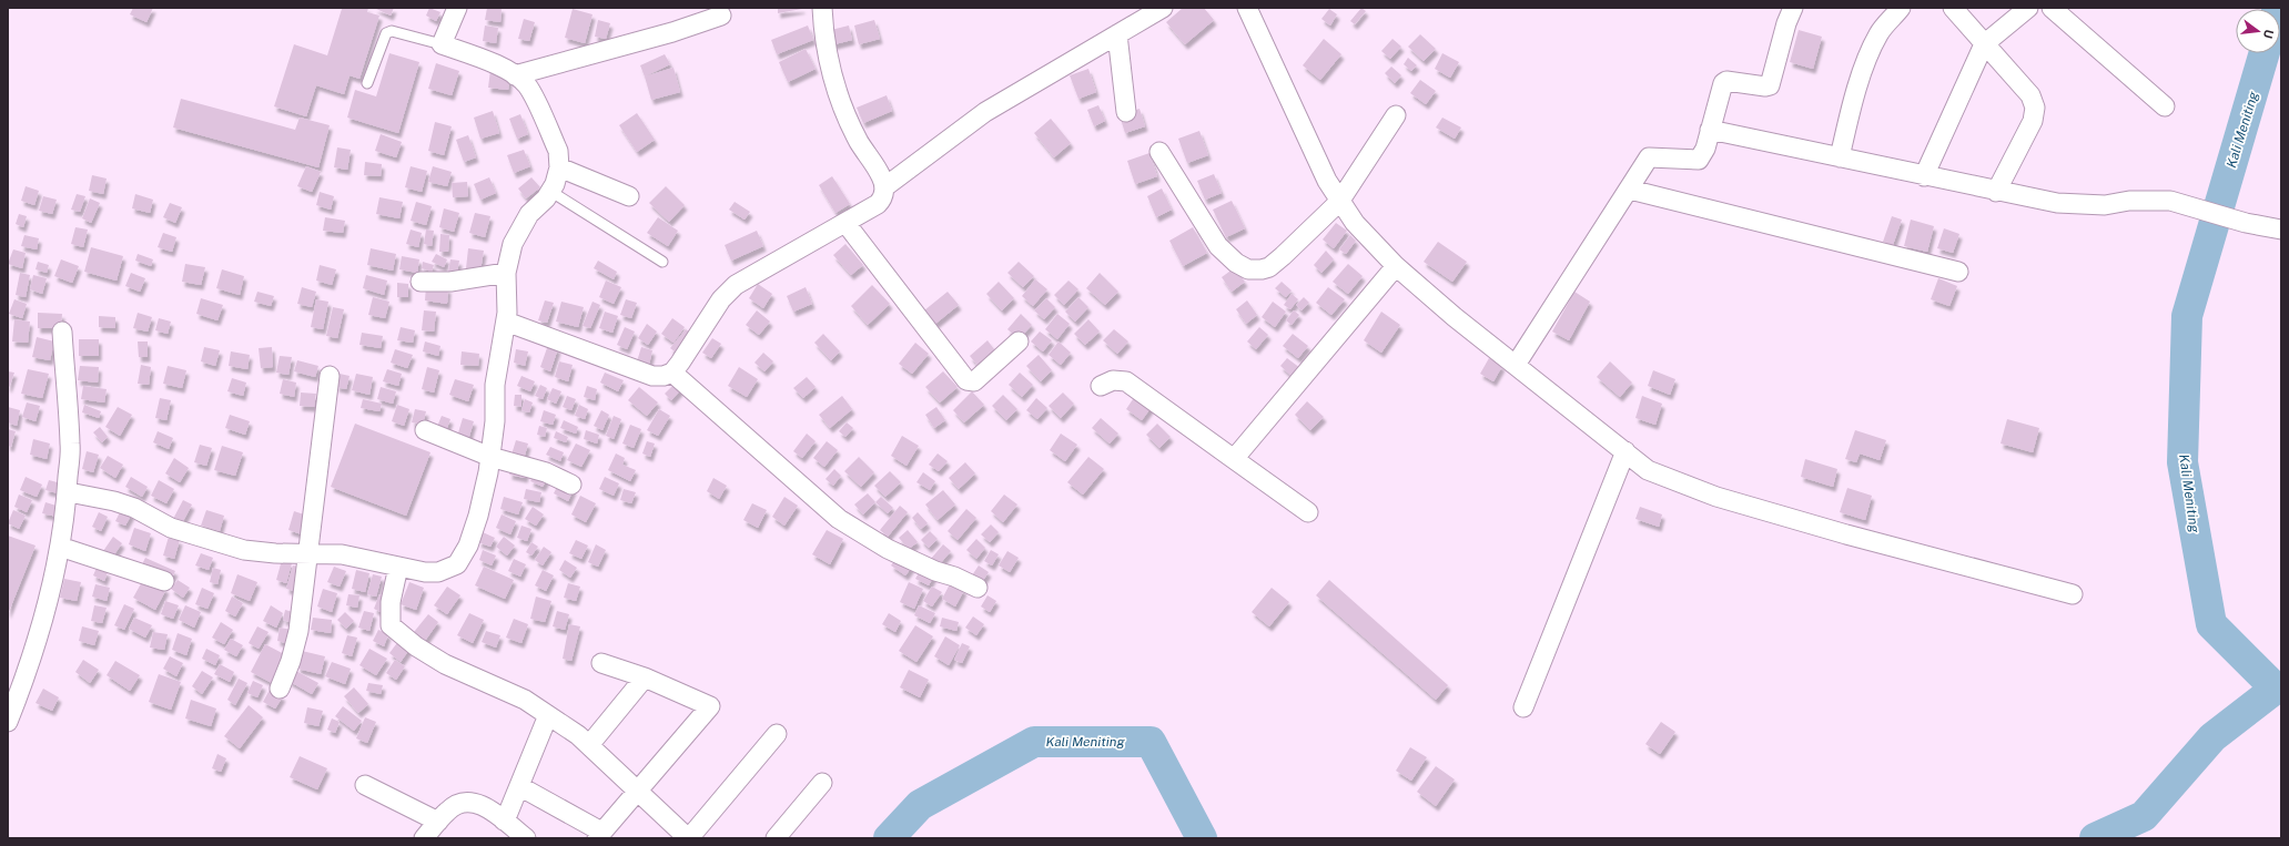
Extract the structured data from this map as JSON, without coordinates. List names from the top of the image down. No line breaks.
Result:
{"water":["Kali Meniting"],"north":"right"}
